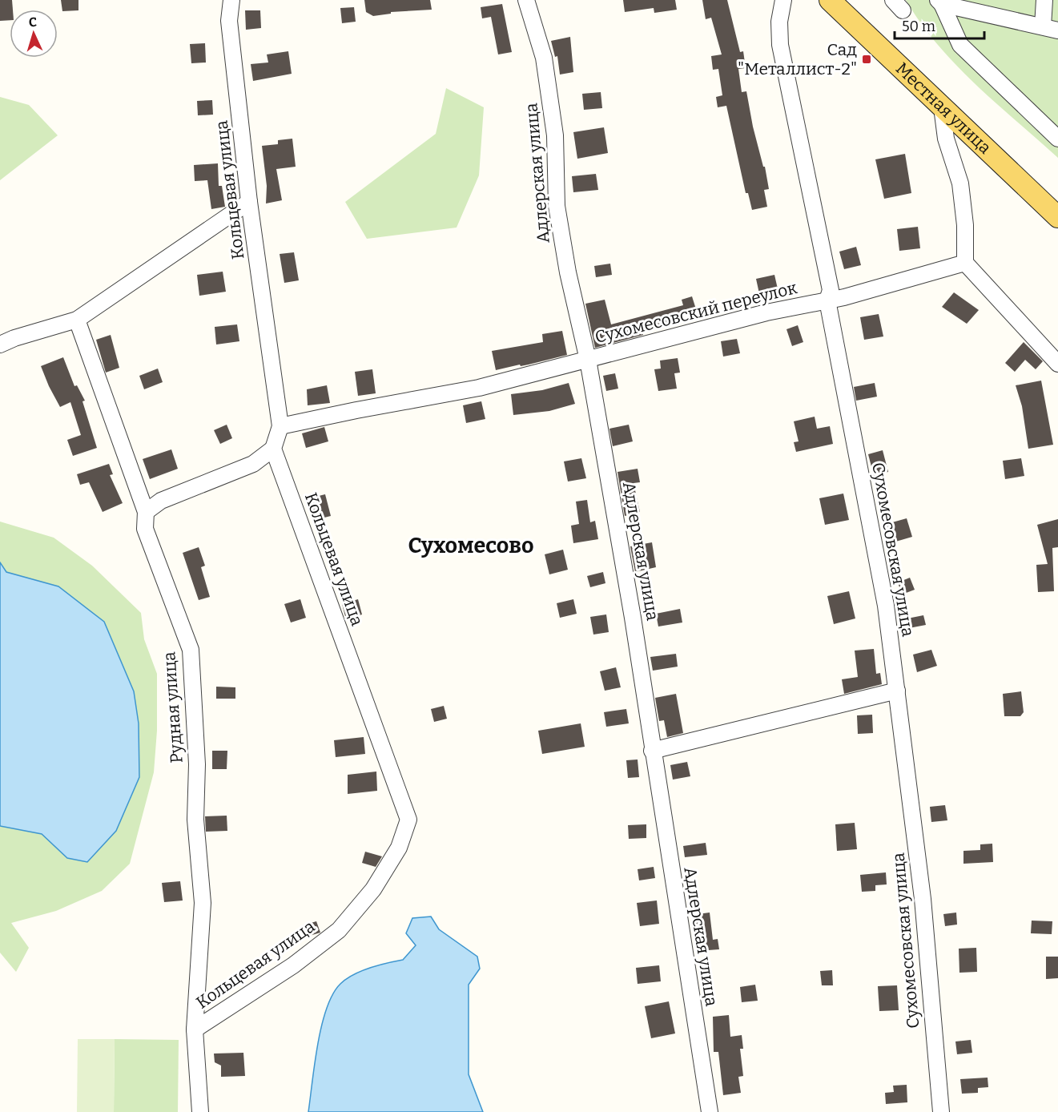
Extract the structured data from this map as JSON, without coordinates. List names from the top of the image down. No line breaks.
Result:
{"streets":{"main road":["Местная улица"],"street":["Адлерская улица","Кольцевая улица","Сухомесовский переулок","Сухомесовская улица","Рудная улица"]},"crossings":[["Адлерская улица","Сухомесовский переулок"],["Кольцевая улица","Сухомесовский переулок"],["Кольцевая улица","Рудная улица"],["Сухомесовский переулок","Сухомесовская улица"]],"districts":["Сухомесово"],"places":{"transit":["Сад \"Металлист-2\""]},"scale_bar":"50 m","north":"top"}
